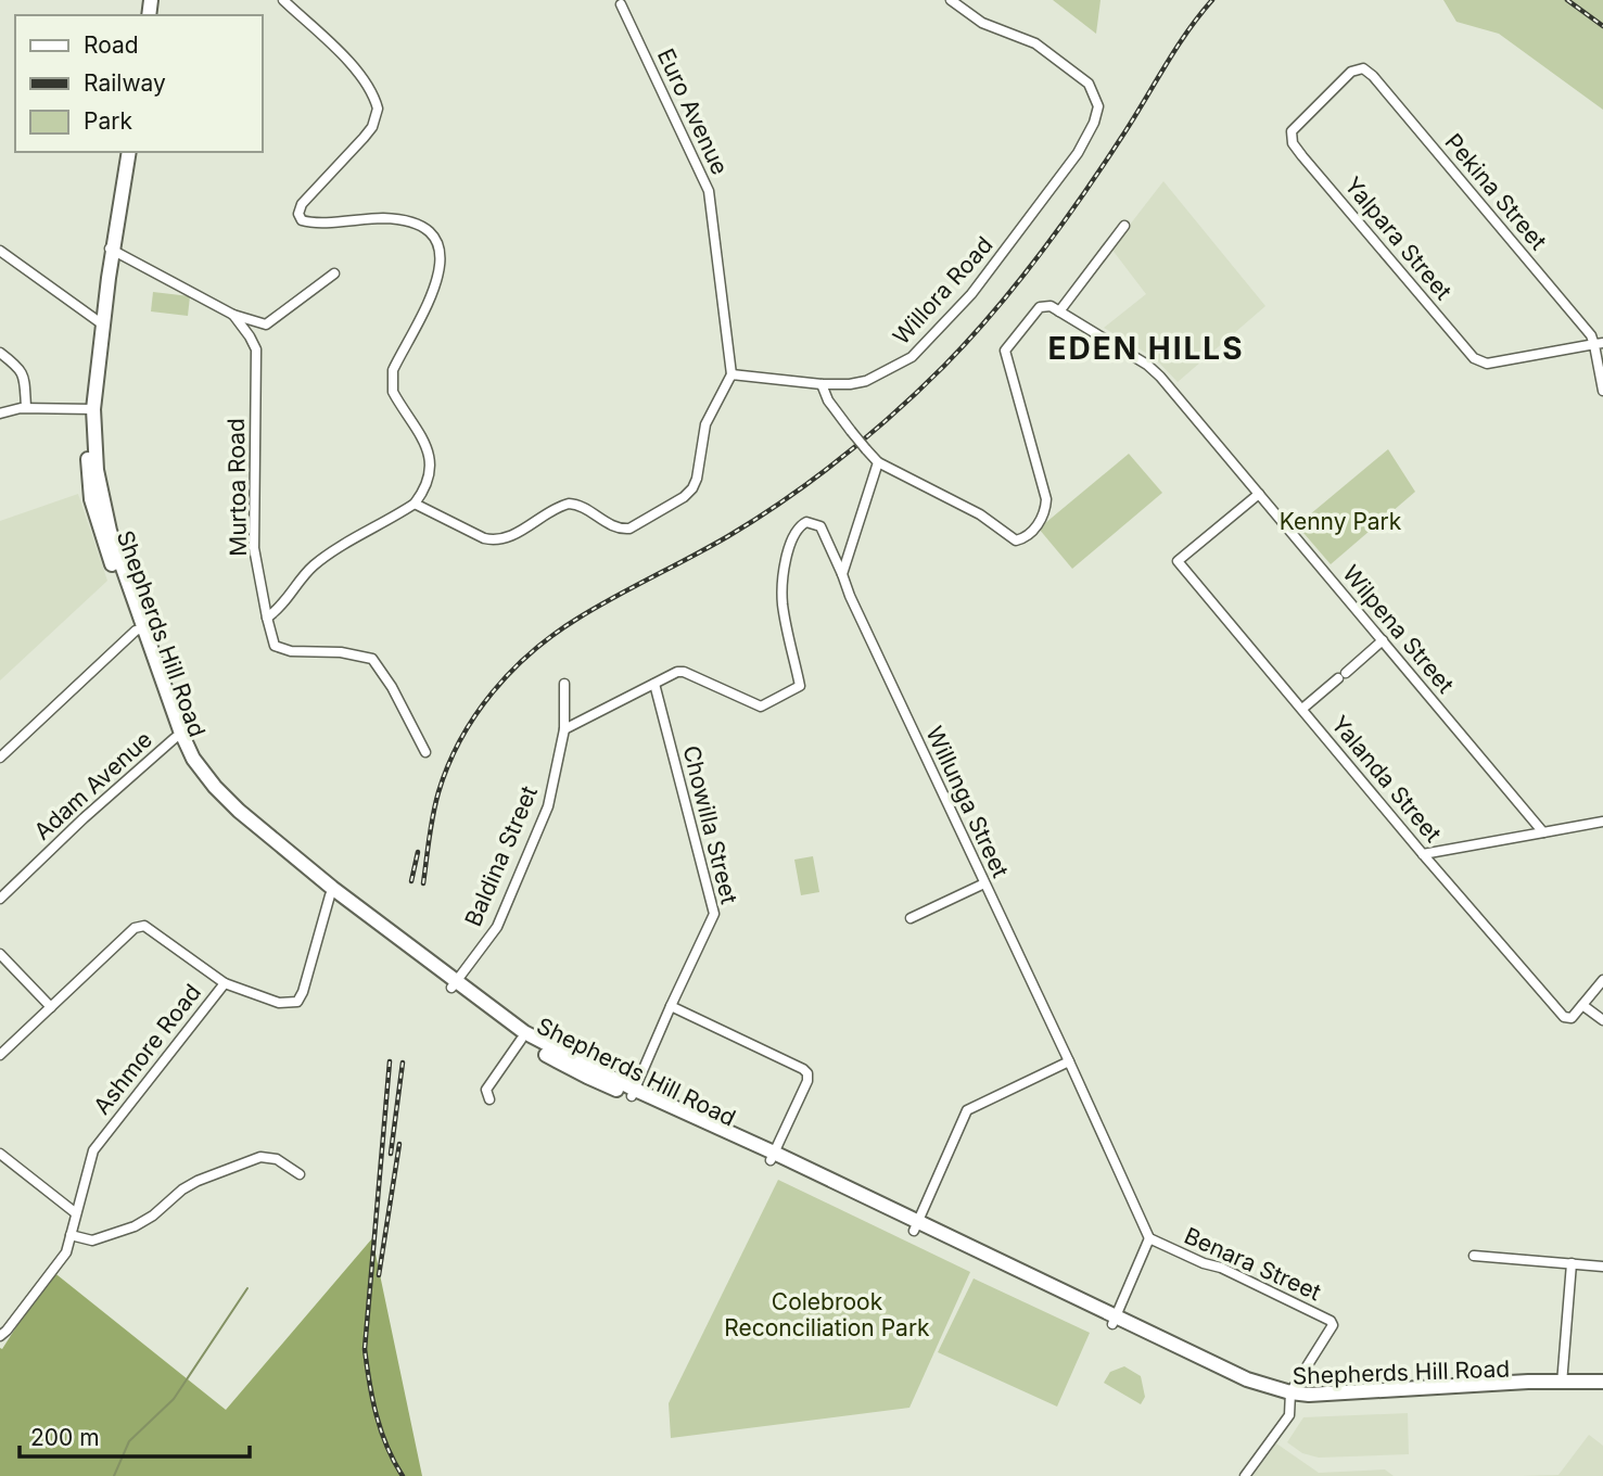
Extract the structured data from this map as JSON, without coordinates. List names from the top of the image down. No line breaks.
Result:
{"streets":{"main road":["Shepherds Hill Road"],"street":["Euro Avenue","Pekina Street","Yalpara Street","Willora Road","Murtoa Road","Wilpena Street","Yalanda Street","Adam Avenue","Willunga Street","Chowilla Street","Baldina Street","Ashmore Road","Benara Street"]},"crossings":[["Euro Avenue","Willora Road"],["Pekina Street","Yalpara Street"],["Murtoa Road","Shepherds Hill Road"],["Wilpena Street","Yalanda Street"],["Shepherds Hill Road","Adam Avenue"],["Shepherds Hill Road","Chowilla Street"],["Shepherds Hill Road","Baldina Street"],["Shepherds Hill Road","Ashmore Road"],["Shepherds Hill Road","Benara Street"],["Willunga Street","Chowilla Street"],["Willunga Street","Benara Street"]],"districts":["EDEN HILLS"],"parks":["Kenny Park","Colebrook Reconciliation Park"],"legend":["Road","Railway","Park"],"scale_bar":"200 m"}
